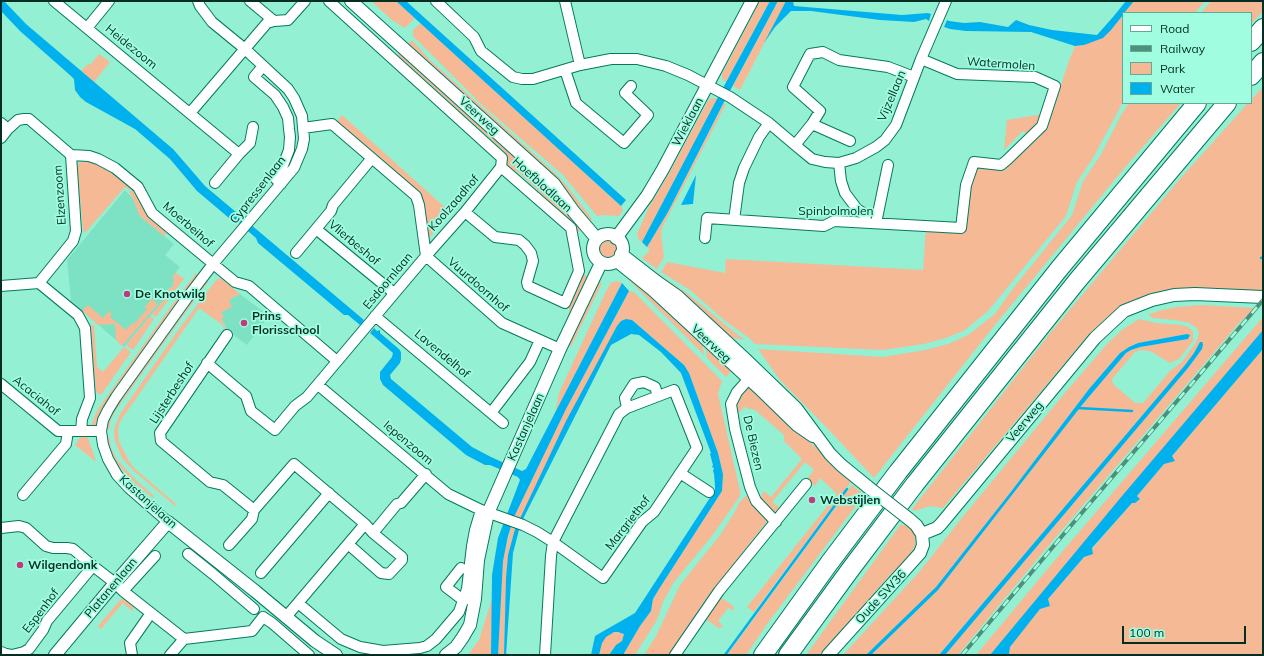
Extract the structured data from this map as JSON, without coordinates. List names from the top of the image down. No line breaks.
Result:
{"streets":{"street":["Heidezoom","Watermolen","Vijzellaan","Veerweg","Wieklaan","Hoefbladlaan","Cypressenlaan","Elzenzoom","Koolzaadhof","Spinbolmolen","Moerbeihof","Vlierbeshof","Esdoornlaan","Vuurdoornhof","Lavendelhof","Lijsterbeshof","Acaciahof","Kastanjelaan","Iepenzoom","De Biezen","Margriethof","Platanenlaan","Oude SW36","Espenhof"]},"crossings":[["Watermolen","Vijzellaan"],["Watermolen","Spinbolmolen"],["Vijzellaan","Wieklaan"],["Veerweg","Wieklaan"],["Veerweg","Kastanjelaan"],["Veerweg","De Biezen"],["Veerweg","Oude SW36"],["Wieklaan","Kastanjelaan"],["Hoefbladlaan","Koolzaadhof"],["Cypressenlaan","Moerbeihof"],["Cypressenlaan","Esdoornlaan"],["Cypressenlaan","Kastanjelaan"],["Elzenzoom","Moerbeihof"],["Koolzaadhof","Esdoornlaan"],["Koolzaadhof","Vuurdoornhof"],["Moerbeihof","Esdoornlaan"],["Moerbeihof","Kastanjelaan"],["Vlierbeshof","Esdoornlaan"],["Esdoornlaan","Vuurdoornhof"],["Esdoornlaan","Lavendelhof"],["Esdoornlaan","Lijsterbeshof"],["Esdoornlaan","Iepenzoom"],["Vuurdoornhof","Kastanjelaan"],["Lijsterbeshof","Iepenzoom"],["Acaciahof","Kastanjelaan"],["Kastanjelaan","Iepenzoom"],["Kastanjelaan","Margriethof"],["Kastanjelaan","Platanenlaan"],["Iepenzoom","Margriethof"]],"places":["De Knotwilg","Prins Florisschool","Webstijlen","Wilgendonk"],"legend":["Road","Railway","Park","Water"],"scale_bar":"100 m"}
